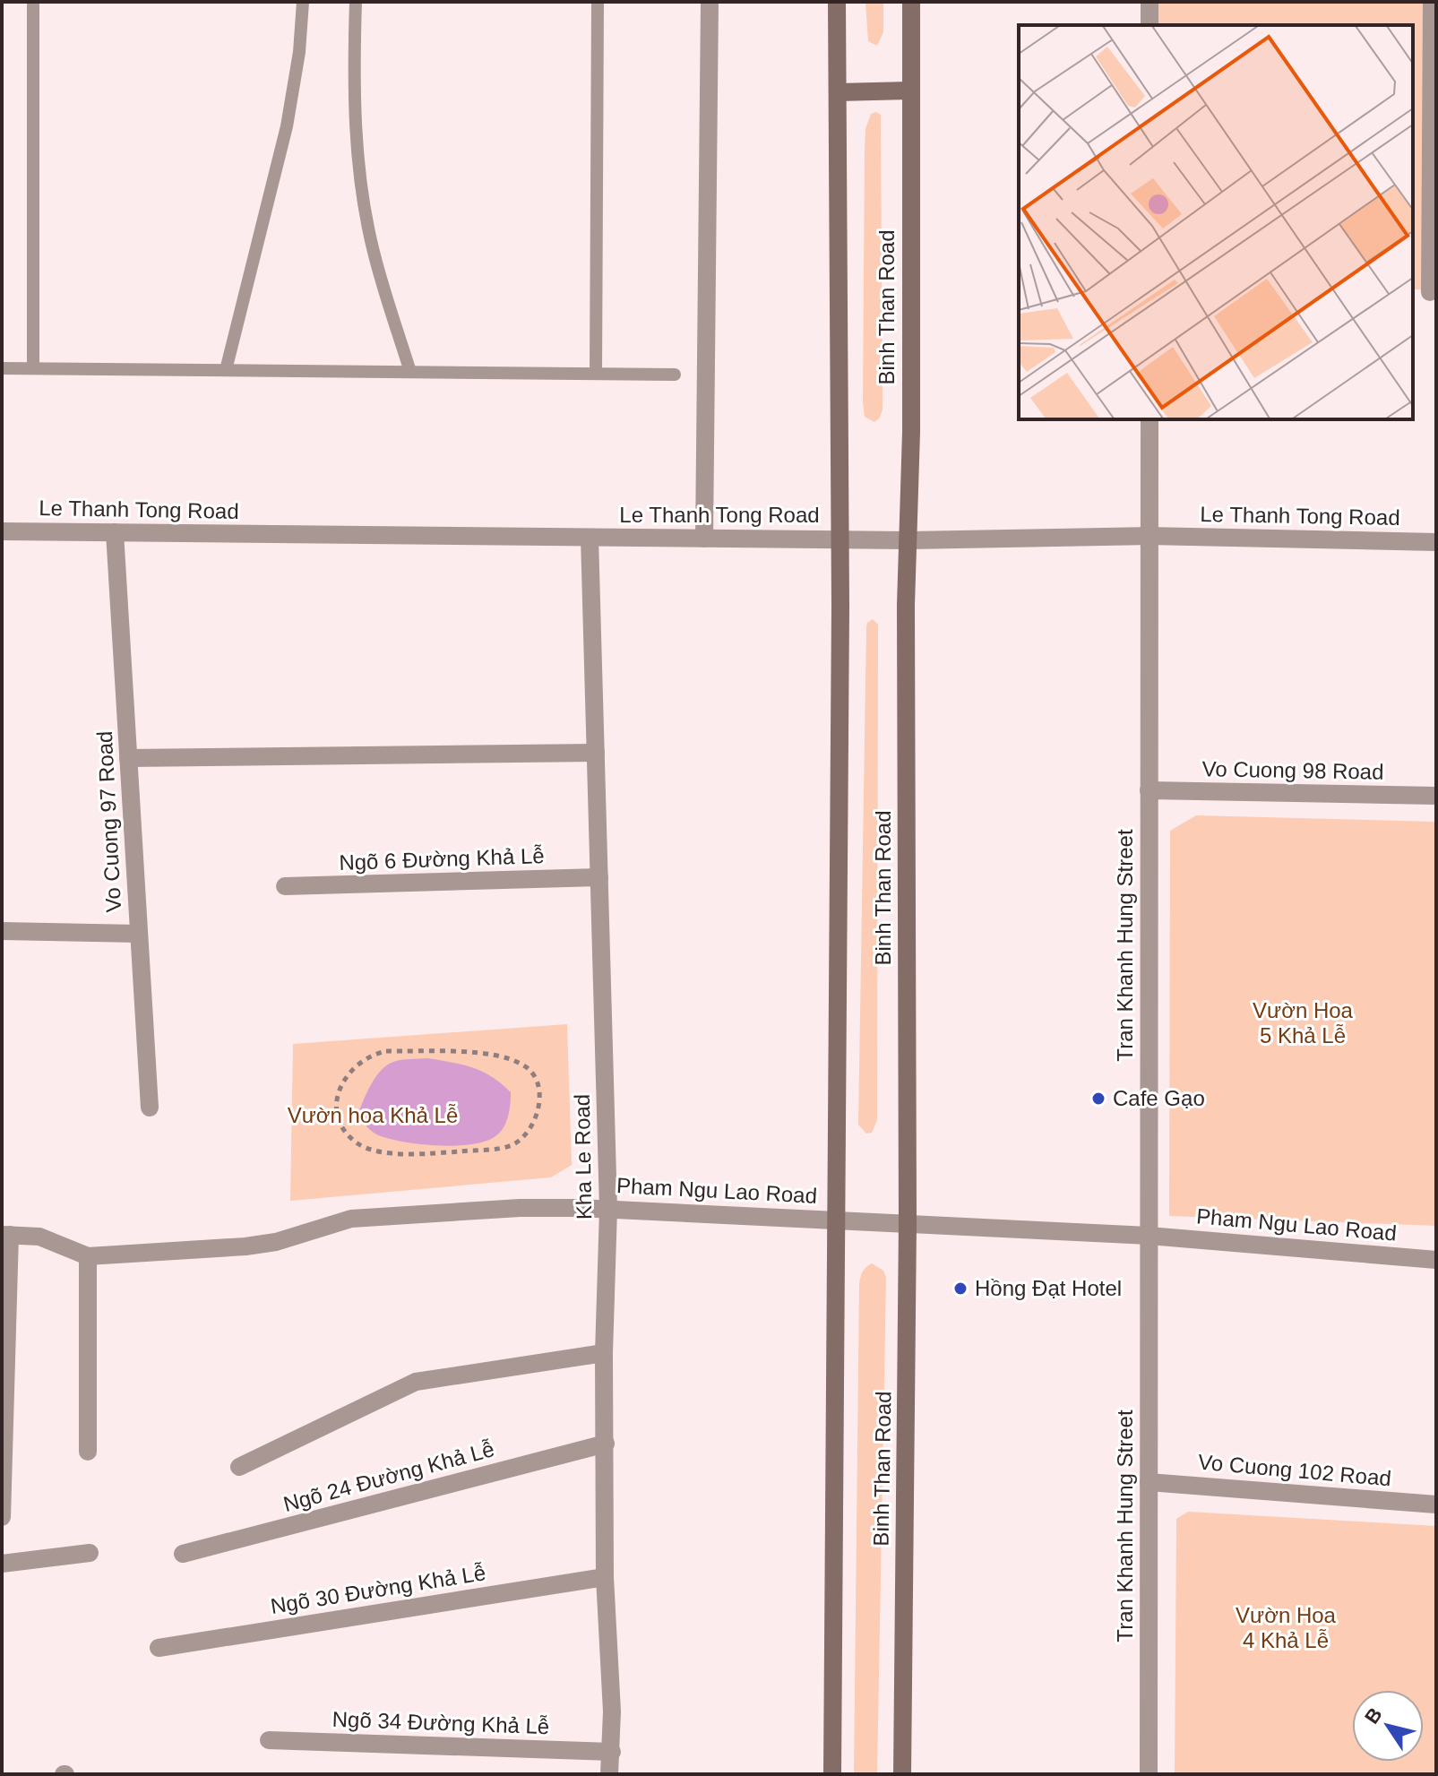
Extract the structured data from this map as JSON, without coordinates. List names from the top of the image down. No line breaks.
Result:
{"streets":{"main road":["Binh Than Road"],"street":["Le Thanh Tong Road","Vo Cuong 98 Road","Vo Cuong 97 Road","Ngõ 6 Đường Khả Lễ","Tran Khanh Hung Street","Kha Le Road","Pham Ngu Lao Road","Vo Cuong 102 Road","Ngõ 24 Đường Khả Lễ","Ngõ 30 Đường Khả Lễ","Ngõ 34 Đường Khả Lễ"]},"crossings":[["Binh Than Road","Le Thanh Tong Road"],["Binh Than Road","Pham Ngu Lao Road"],["Le Thanh Tong Road","Vo Cuong 97 Road"],["Le Thanh Tong Road","Tran Khanh Hung Street"],["Le Thanh Tong Road","Kha Le Road"],["Vo Cuong 98 Road","Tran Khanh Hung Street"],["Ngõ 6 Đường Khả Lễ","Kha Le Road"],["Tran Khanh Hung Street","Pham Ngu Lao Road"],["Tran Khanh Hung Street","Vo Cuong 102 Road"],["Kha Le Road","Pham Ngu Lao Road"],["Kha Le Road","Ngõ 24 Đường Khả Lễ"],["Kha Le Road","Ngõ 30 Đường Khả Lễ"],["Kha Le Road","Ngõ 34 Đường Khả Lễ"]],"parks":["Vườn Hoa 5 Khả Lễ","Vườn hoa Khả Lễ","Vườn Hoa 4 Khả Lễ"],"places":["Cafe Gạo","Hồng Đạt Hotel"],"north":"top left"}
